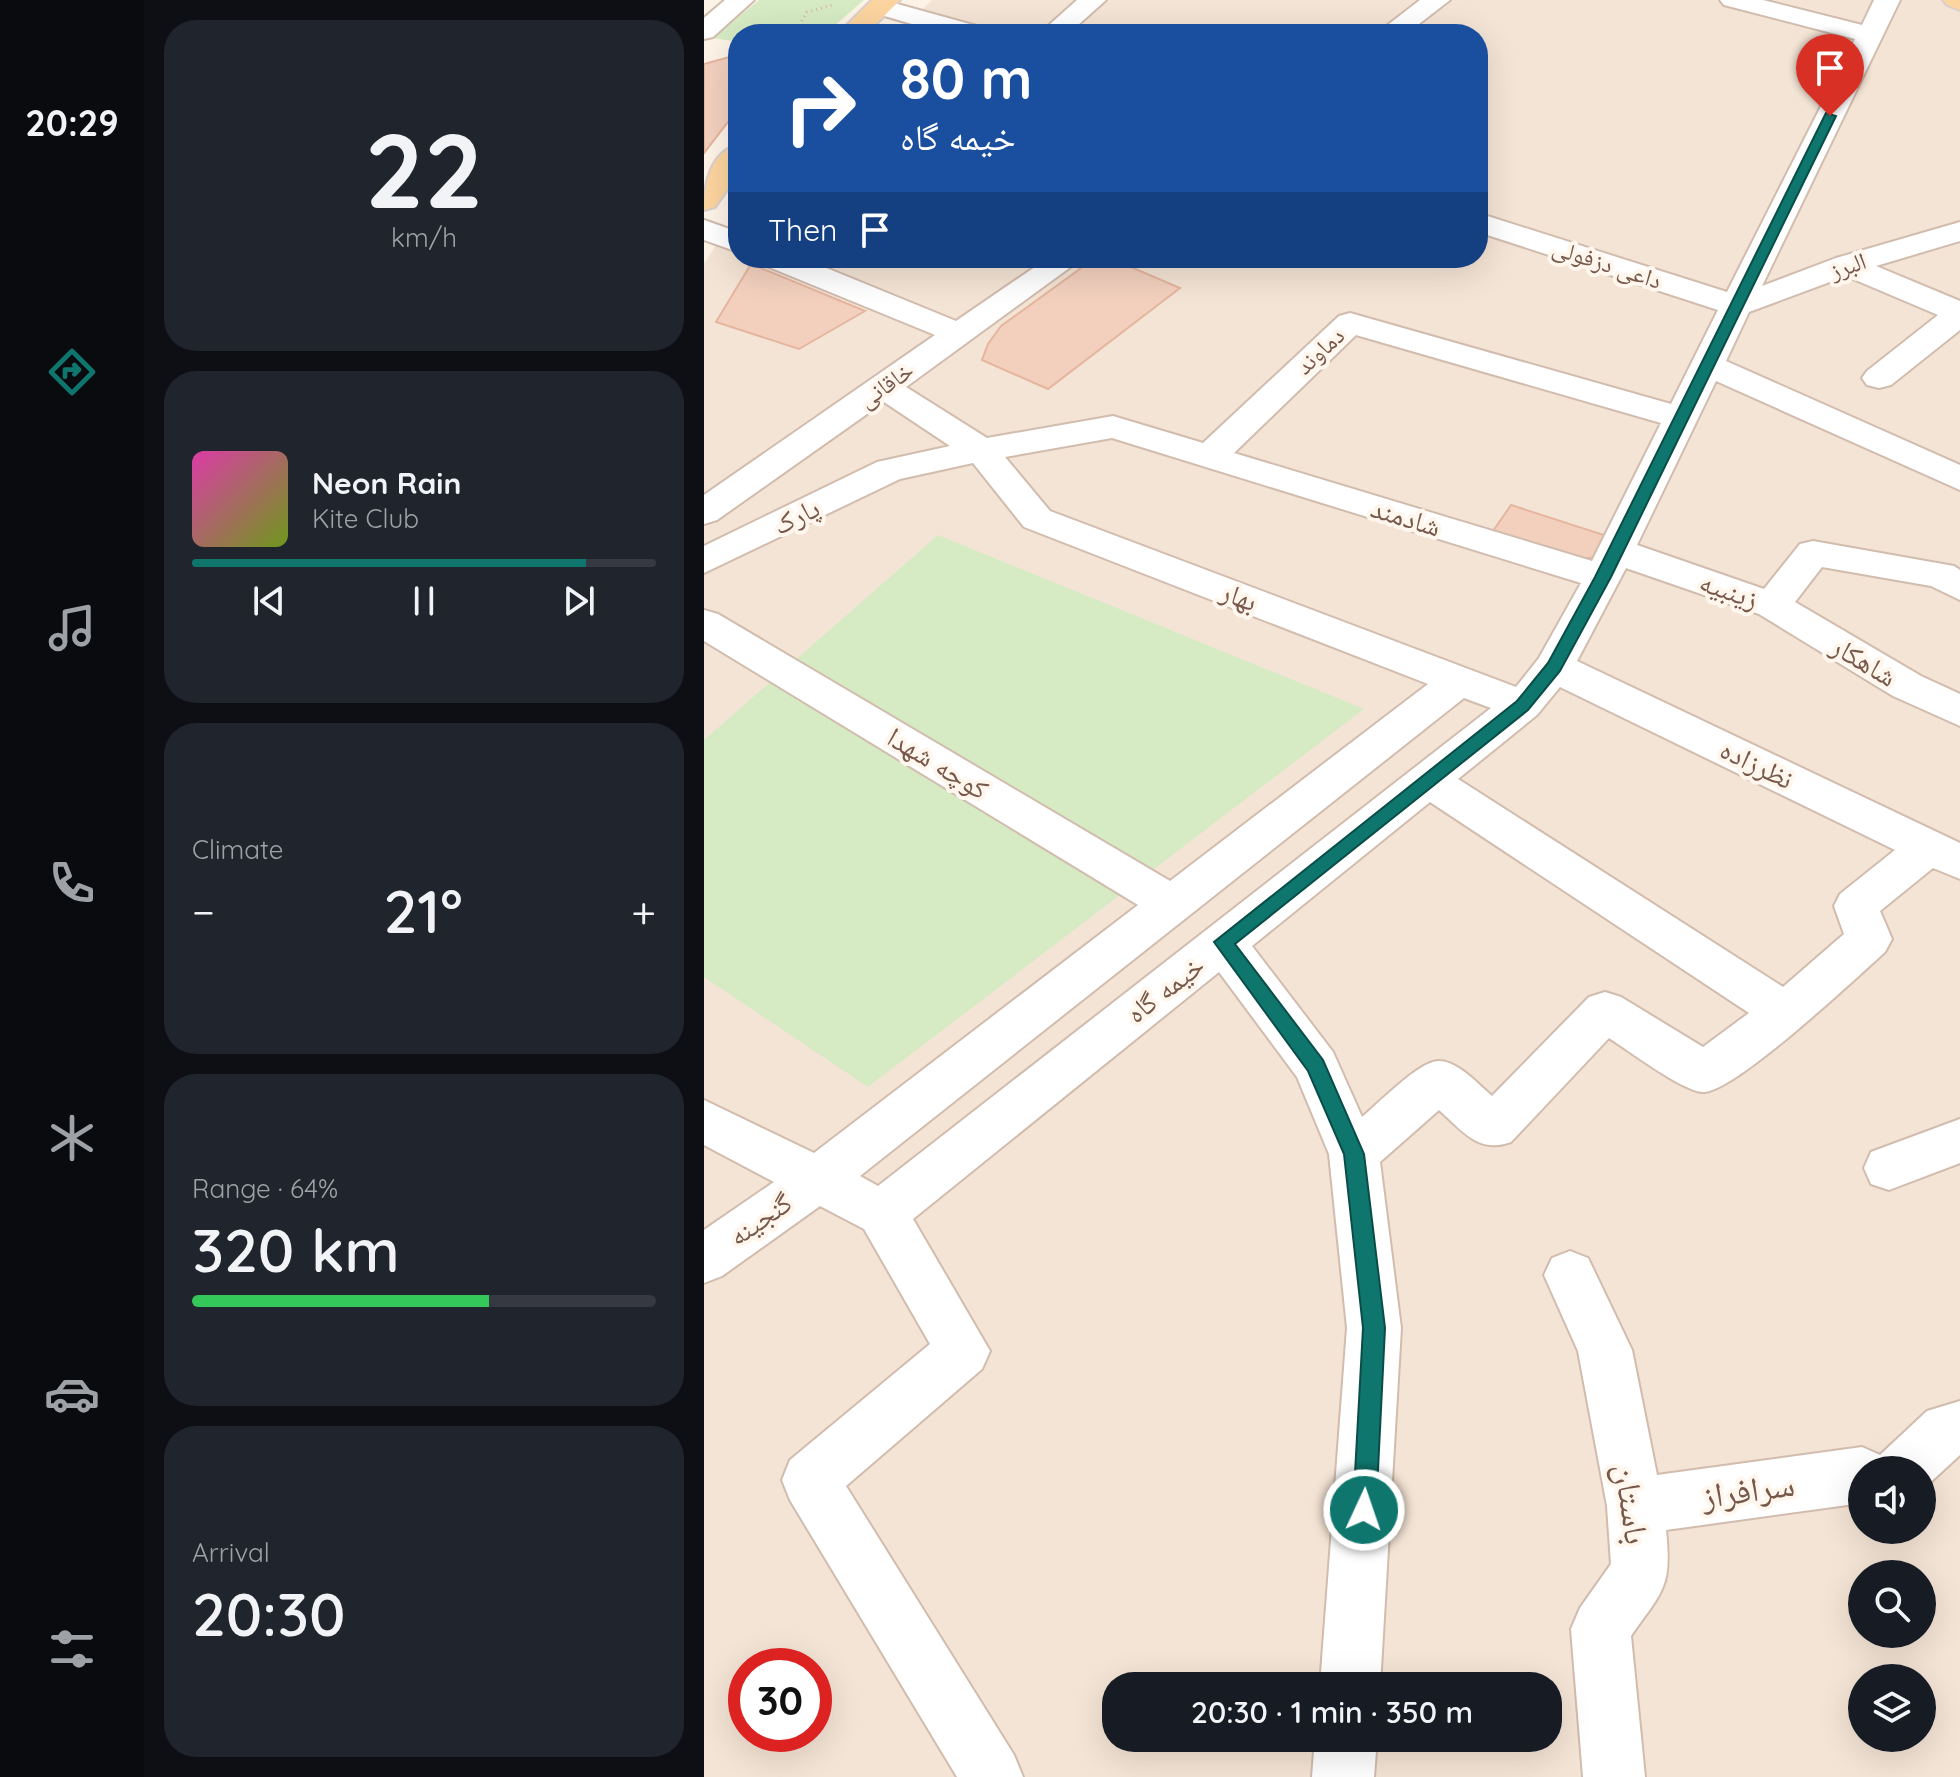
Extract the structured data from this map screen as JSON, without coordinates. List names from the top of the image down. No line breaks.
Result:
{"streets":{"street":["داعی دزفولی","البرز","دماوند","خاقانی","پارک","شادمند","زینبیه","بهار","شاهکار","کوچه شهدا","نظرزاده","خیمه گاه","گنجینه","سرافراز","باستان"]},"crossings":[["داعی دزفولی","البرز"],["داعی دزفولی","خیمه گاه"],["البرز","خیمه گاه"],["دماوند","شادمند"],["دماوند","خیمه گاه"],["خاقانی","بهار"],["پارک","بهار"],["شادمند","زینبیه"],["شادمند","خیمه گاه"],["زینبیه","شاهکار"],["زینبیه","خیمه گاه"],["بهار","خیمه گاه"],["بهار","گنجینه"],["کوچه شهدا","گنجینه"],["نظرزاده","خیمه گاه"],["سرافراز","باستان"]],"page":{"tabs":"20:29","tile":[["22","km/h"],"Climate",["Range · 64%","320 km"],["Arrival","20:30"]],"turn":["80 m","خیمه گاه"],"then":"Then","song":["Neon Rain","Kite Club"],"heat":["−","21°","+"],"limit":"30","trip":"20:30 · 1 min · 350 m"}}
